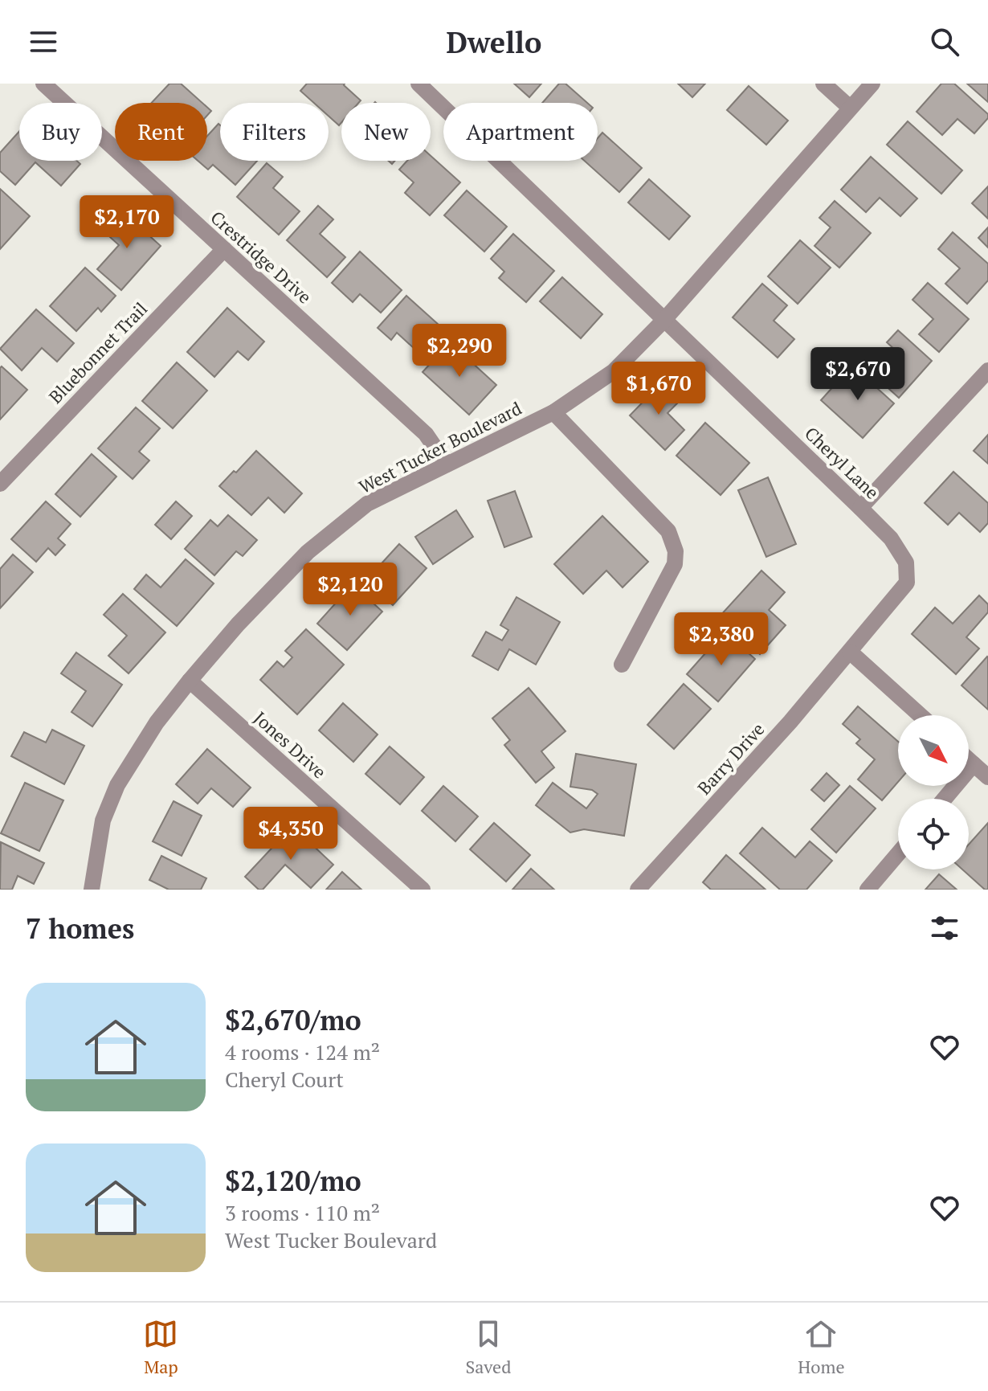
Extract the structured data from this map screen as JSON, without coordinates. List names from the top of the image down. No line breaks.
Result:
{"streets":{"street":["Crestridge Drive","Bluebonnet Trail","West Tucker Boulevard","Cheryl Lane","Jones Drive","Barry Drive"]},"crossings":[["Crestridge Drive","Bluebonnet Trail"],["Crestridge Drive","West Tucker Boulevard"],["West Tucker Boulevard","Cheryl Lane"],["West Tucker Boulevard","Jones Drive"],["Cheryl Lane","Barry Drive"]],"north":"bottom right","page":{"header":"Dwello","chip":["Buy","Rent","Filters","New","Apartment"],"price":["$2,170","$2,290","$2,670","$1,670","$2,120","$2,380","$4,350"],"heading":"7 homes","list":[{"name":"$2,670/mo","note":"4 rooms · 124 m² · Cheryl Court"},{"name":"$2,120/mo","note":"3 rooms · 110 m² · West Tucker Boulevard"}],"tabs":["Map","Saved","Home"]}}
